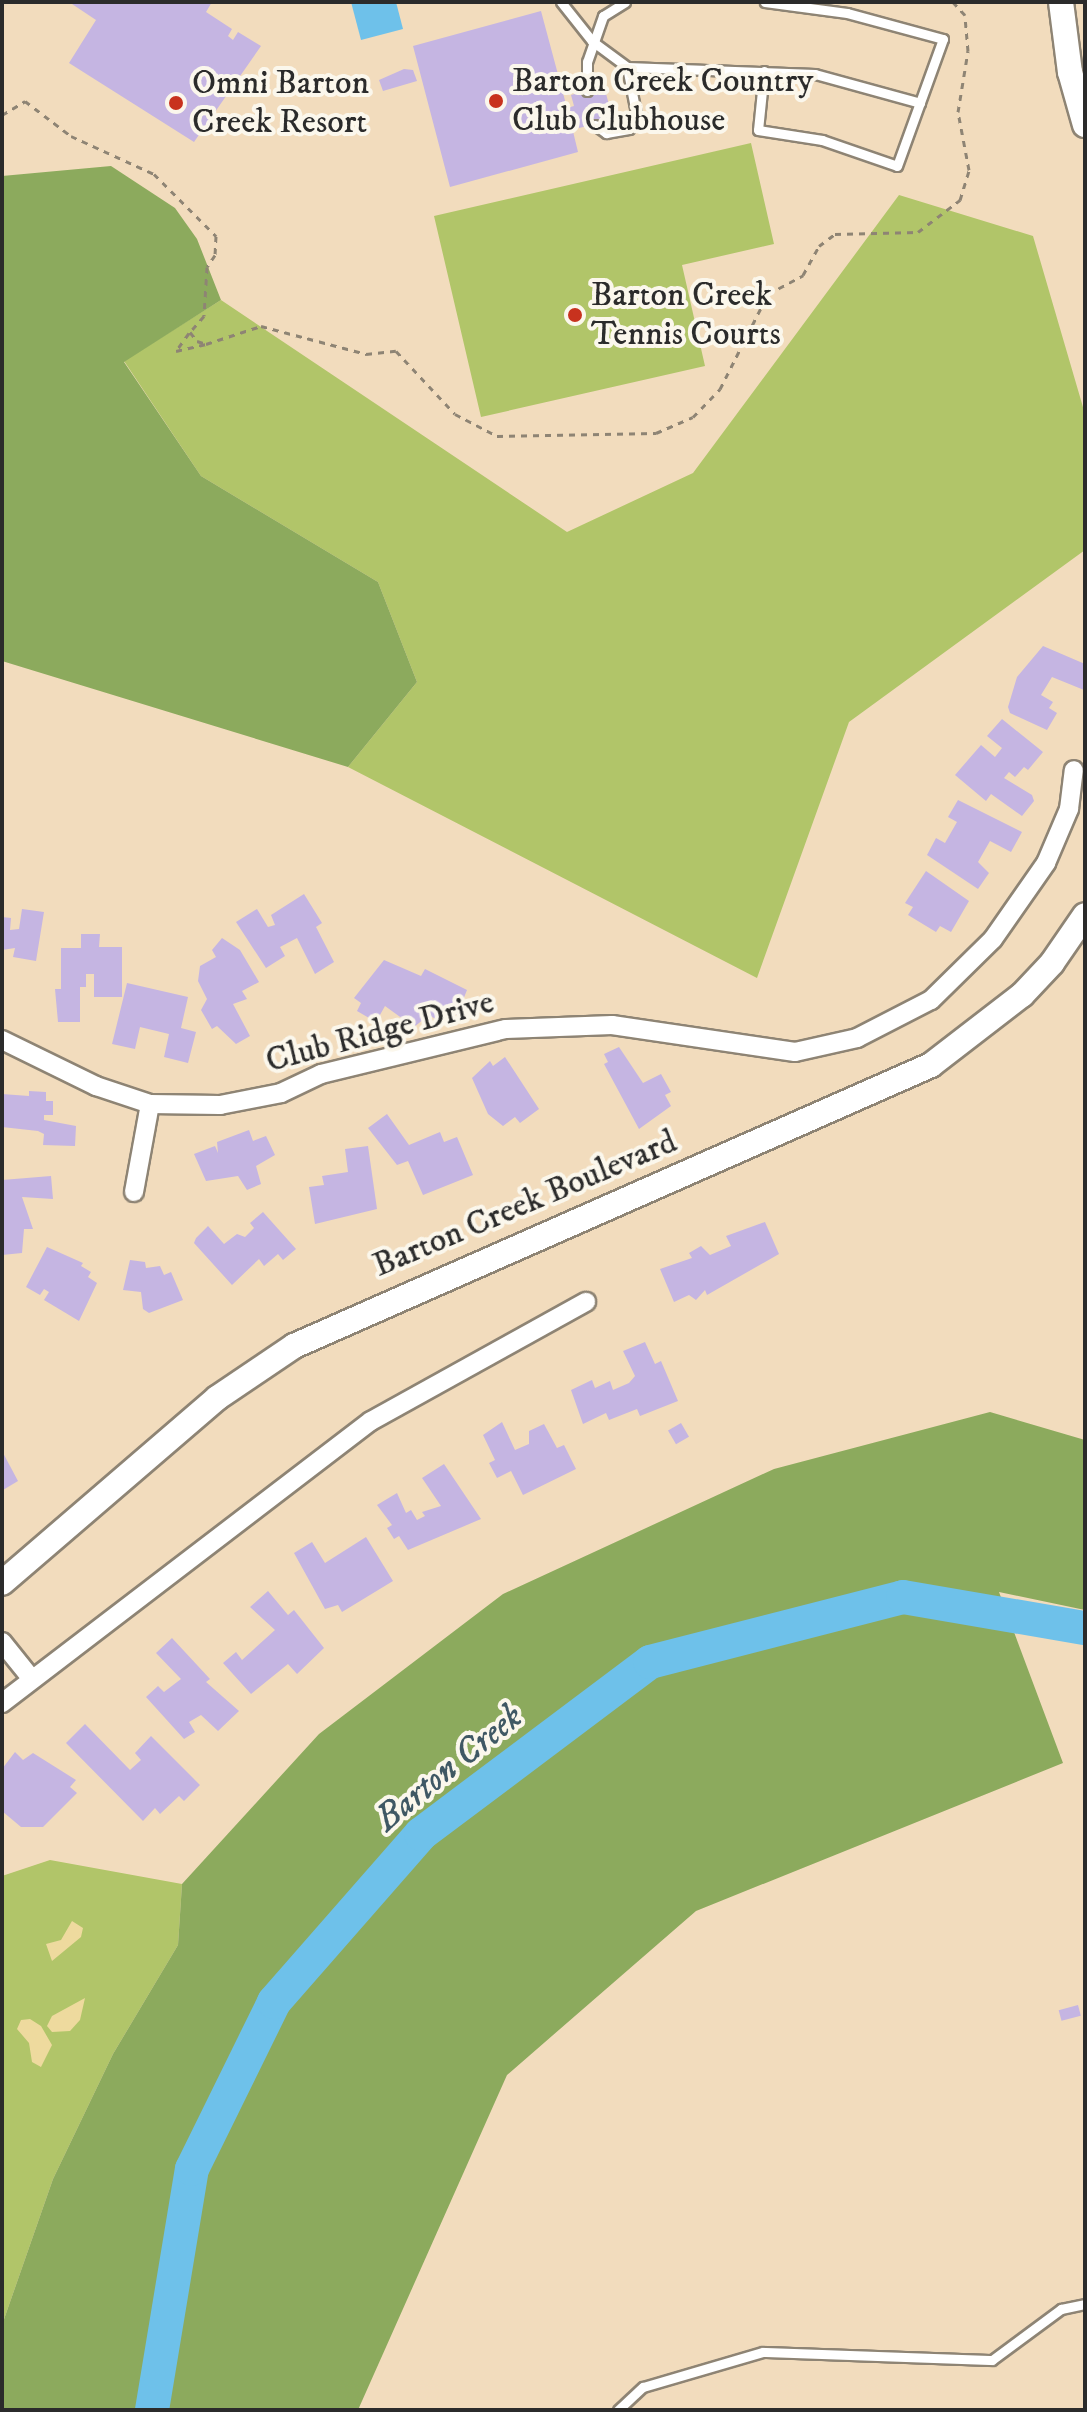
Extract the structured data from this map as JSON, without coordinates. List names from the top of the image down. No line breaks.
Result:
{"streets":{"street":["Club Ridge Drive","Barton Creek Boulevard"]},"water":["Barton Creek"],"places":["Barton Creek Country Club Clubhouse","Omni Barton Creek Resort","Barton Creek Tennis Courts"]}
